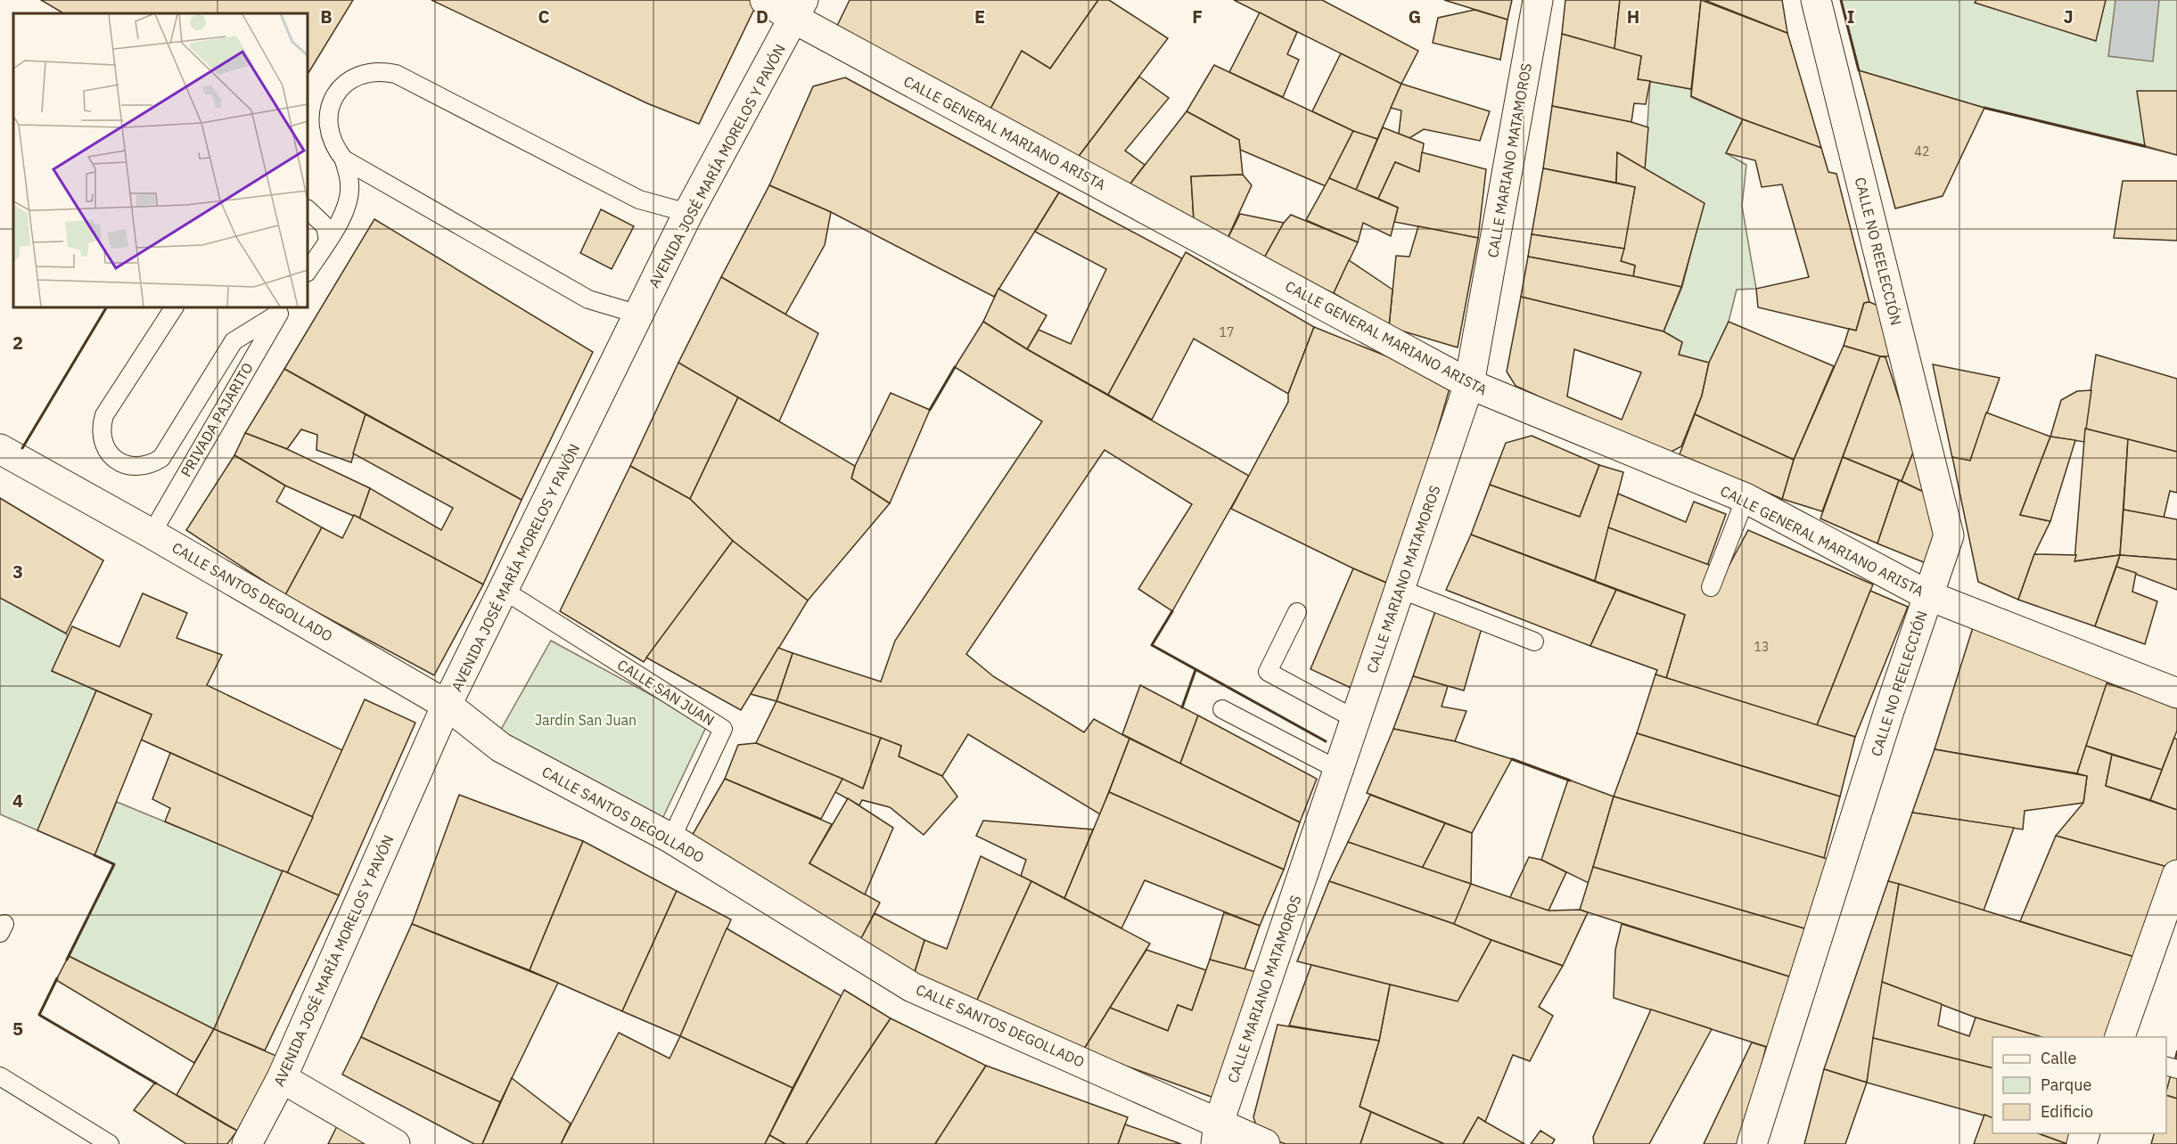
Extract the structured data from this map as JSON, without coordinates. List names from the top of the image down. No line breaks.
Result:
{"streets":{"street":["CALLE GENERAL MARIANO ARISTA","CALLE MARIANO MATAMOROS","AVENIDA JOSÉ MARÍA MORELOS Y PAVÓN","CALLE NO REELECCIÓN","CALLE SANTOS DEGOLLADO"],"lane":["PRIVADA PAJARITO","CALLE SAN JUAN"]},"crossings":[["CALLE GENERAL MARIANO ARISTA","CALLE MARIANO MATAMOROS"],["CALLE GENERAL MARIANO ARISTA","AVENIDA JOSÉ MARÍA MORELOS Y PAVÓN"],["CALLE GENERAL MARIANO ARISTA","CALLE NO REELECCIÓN"],["CALLE MARIANO MATAMOROS","CALLE SANTOS DEGOLLADO"],["AVENIDA JOSÉ MARÍA MORELOS Y PAVÓN","CALLE SANTOS DEGOLLADO"],["AVENIDA JOSÉ MARÍA MORELOS Y PAVÓN","CALLE SAN JUAN"],["PRIVADA PAJARITO","CALLE SANTOS DEGOLLADO"],["CALLE SANTOS DEGOLLADO","CALLE SAN JUAN"]],"parks":["Jardín San Juan"],"house_numbers":["42","17","13"],"legend":["Calle","Parque","Edificio"],"grid":{"columns":["B","C","D","E","F","G","H","I","J"],"rows":["2","3","4","5"]}}
